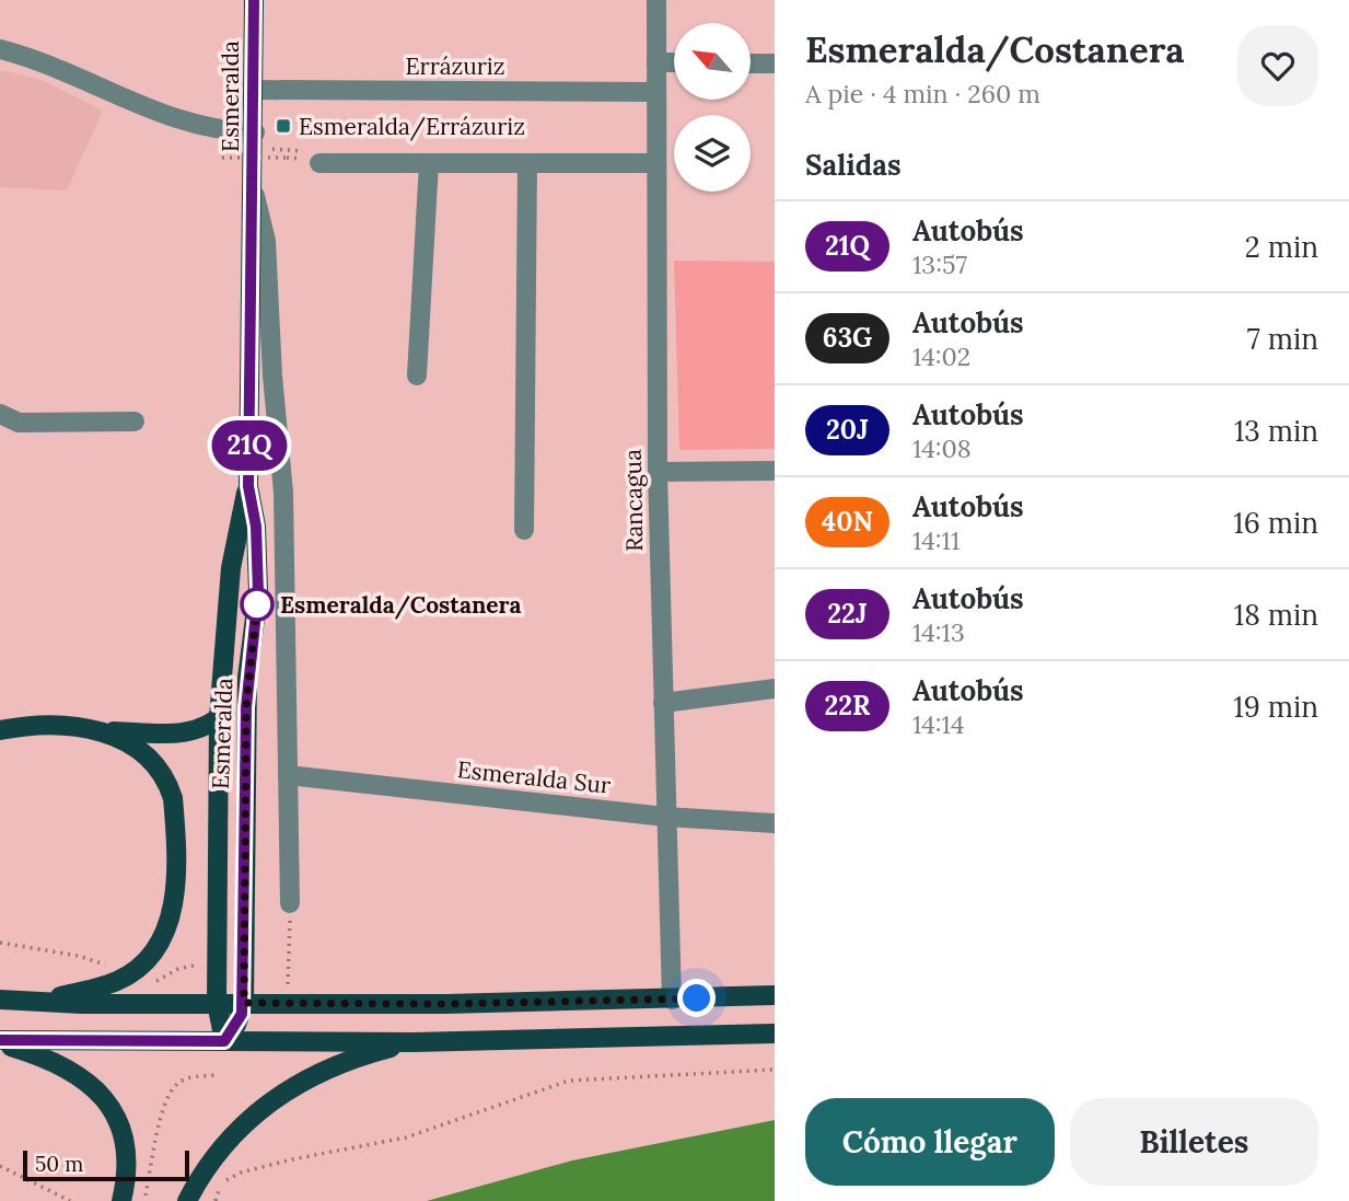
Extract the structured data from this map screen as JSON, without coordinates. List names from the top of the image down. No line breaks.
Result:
{"streets":{"main road":["Esmeralda"],"street":["Errázuriz","Rancagua","Esmeralda Sur"]},"crossings":[["Errázuriz","Esmeralda"],["Errázuriz","Rancagua"],["Esmeralda","Esmeralda Sur"],["Rancagua","Esmeralda Sur"]],"places":{"transit":["Esmeralda/Errázuriz"],"other":["Esmeralda/Costanera"]},"lines":["bus line 21Q"],"scale_bar":"50 m","north":"top left","page":{"on_map":"21Q","heading":[["Esmeralda/Costanera","A pie · 4 min · 260 m"],"Salidas"],"list":[{"mark":"21Q","name":"Autobús","note":"13:57","value":"2 min"},{"mark":"63G","name":"Autobús","note":"14:02","value":"7 min"},{"mark":"20J","name":"Autobús","note":"14:08","value":"13 min"},{"mark":"40N","name":"Autobús","note":"14:11","value":"16 min"},{"mark":"22J","name":"Autobús","note":"14:13","value":"18 min"},{"mark":"22R","name":"Autobús","note":"14:14","value":"19 min"}],"buttons":["Cómo llegar","Billetes"],"scale":"50 m"}}
